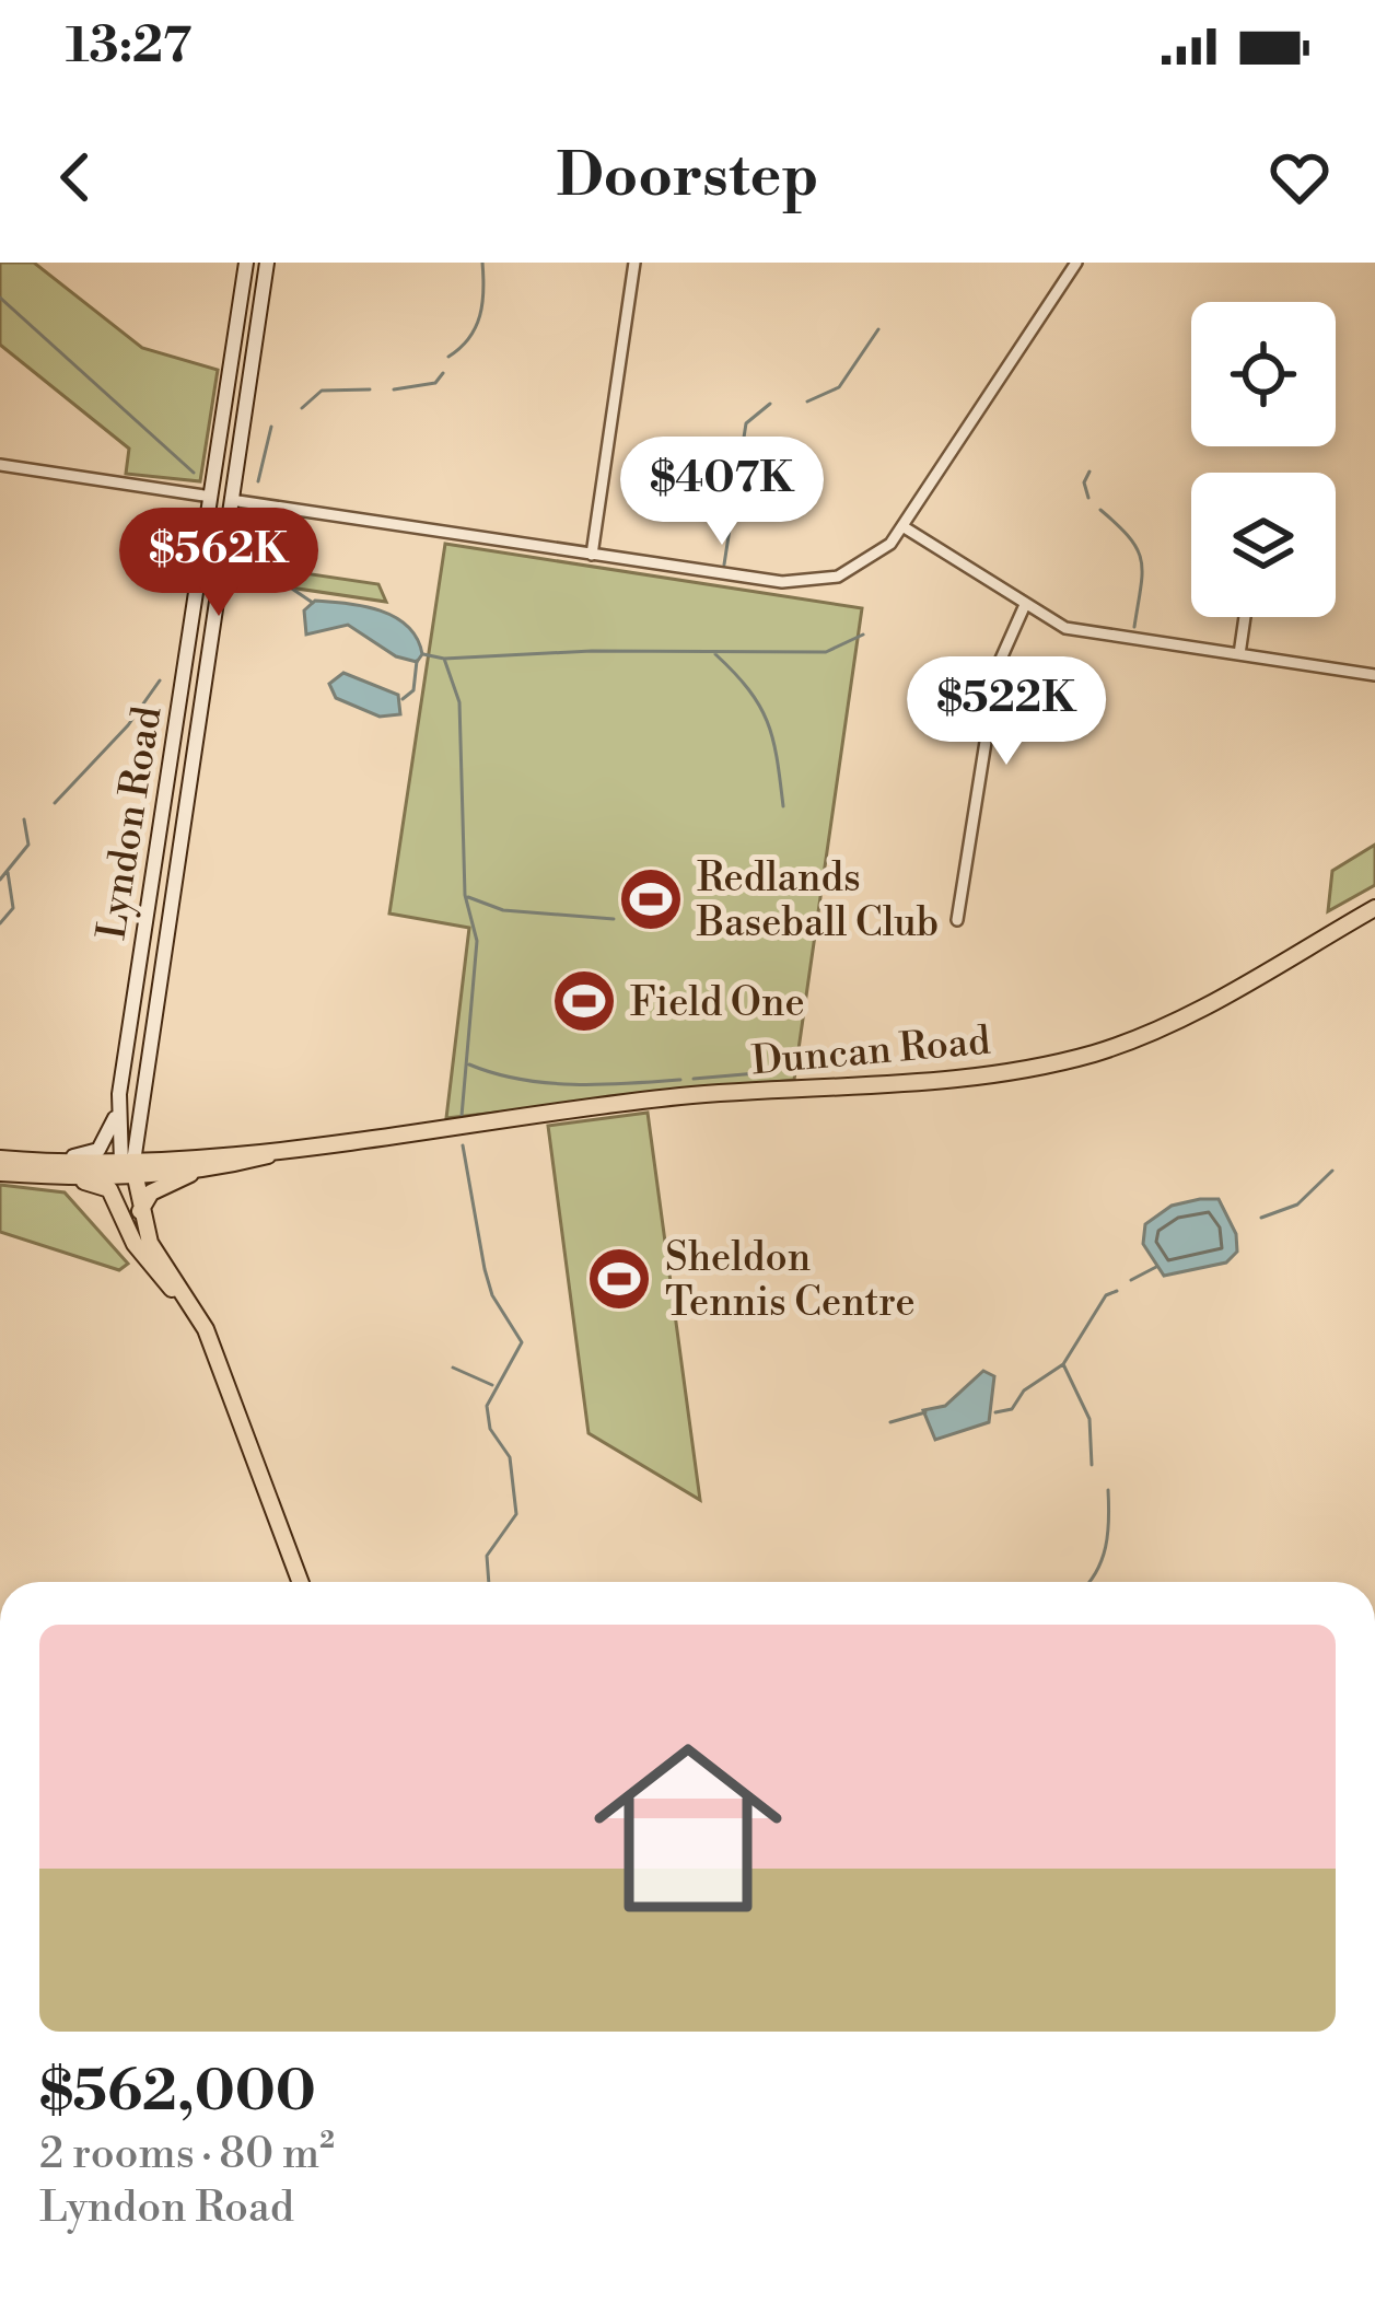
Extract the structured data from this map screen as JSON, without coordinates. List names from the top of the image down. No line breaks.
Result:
{"streets":{"main road":["Lyndon Road","Duncan Road"]},"crossings":[["Lyndon Road","Duncan Road"]],"places":{"sports":["Redlands Baseball Club","Field One","Sheldon Tennis Centre"]},"page":{"status":"13:27","header":"Doorstep","price":["$407K","$562K","$522K"],"list":[{"name":"$562,000","note":"2 rooms · 80 m² · Lyndon Road"}]}}
